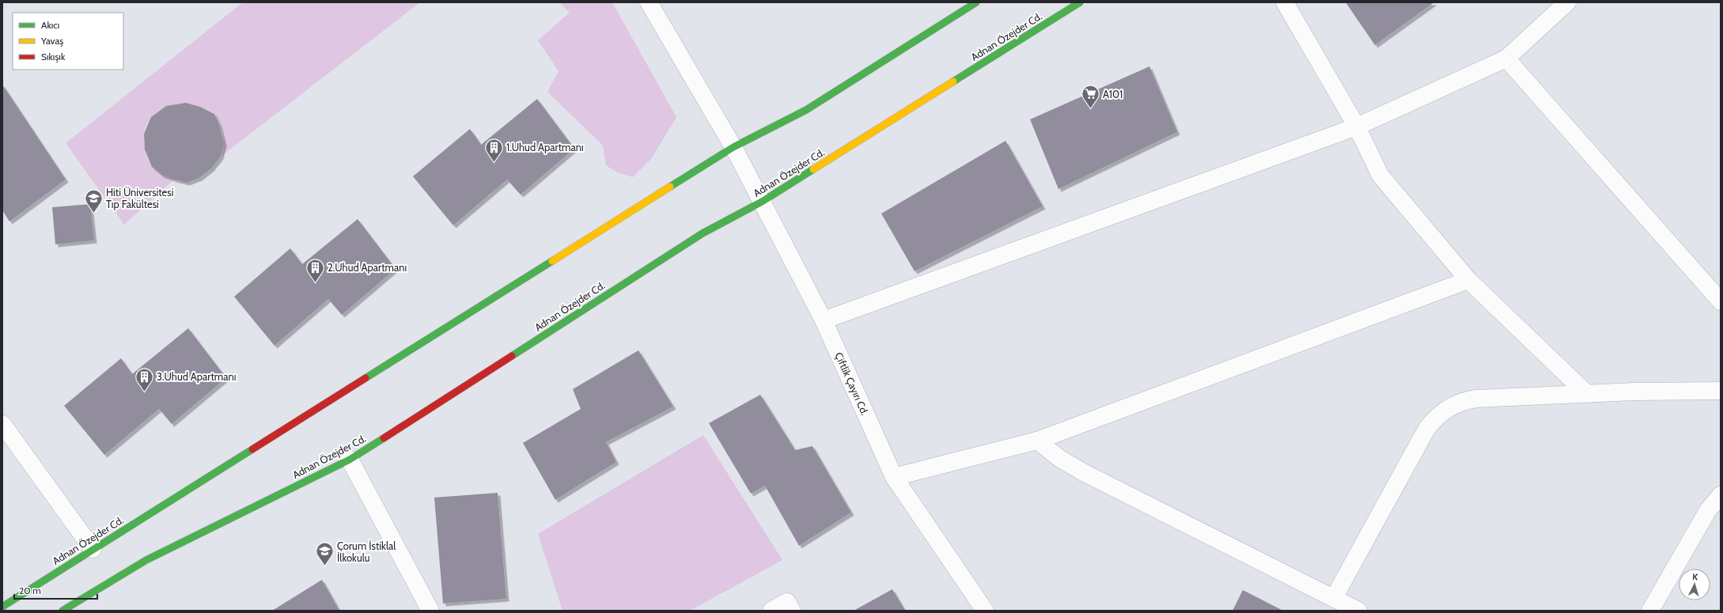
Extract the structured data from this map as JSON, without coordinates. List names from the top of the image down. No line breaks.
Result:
{"streets":{"street":["Adnan Özejder Cd.","Çiftlik Çayırı Cd."]},"crossings":[["Adnan Özejder Cd.","Çiftlik Çayırı Cd."]],"places":{"supermarket":["A101"],"building":["1.Uhud Apartmanı","2.Uhud Apartmanı","3.Uhud Apartmanı"],"school or university":["Hiti Üniversitesi Tıp Fakültesi","Çorum İstiklal İlkokulu"]},"legend":["Akıcı","Yavaş","Sıkışık"],"scale_bar":"20 m","north":"top"}
